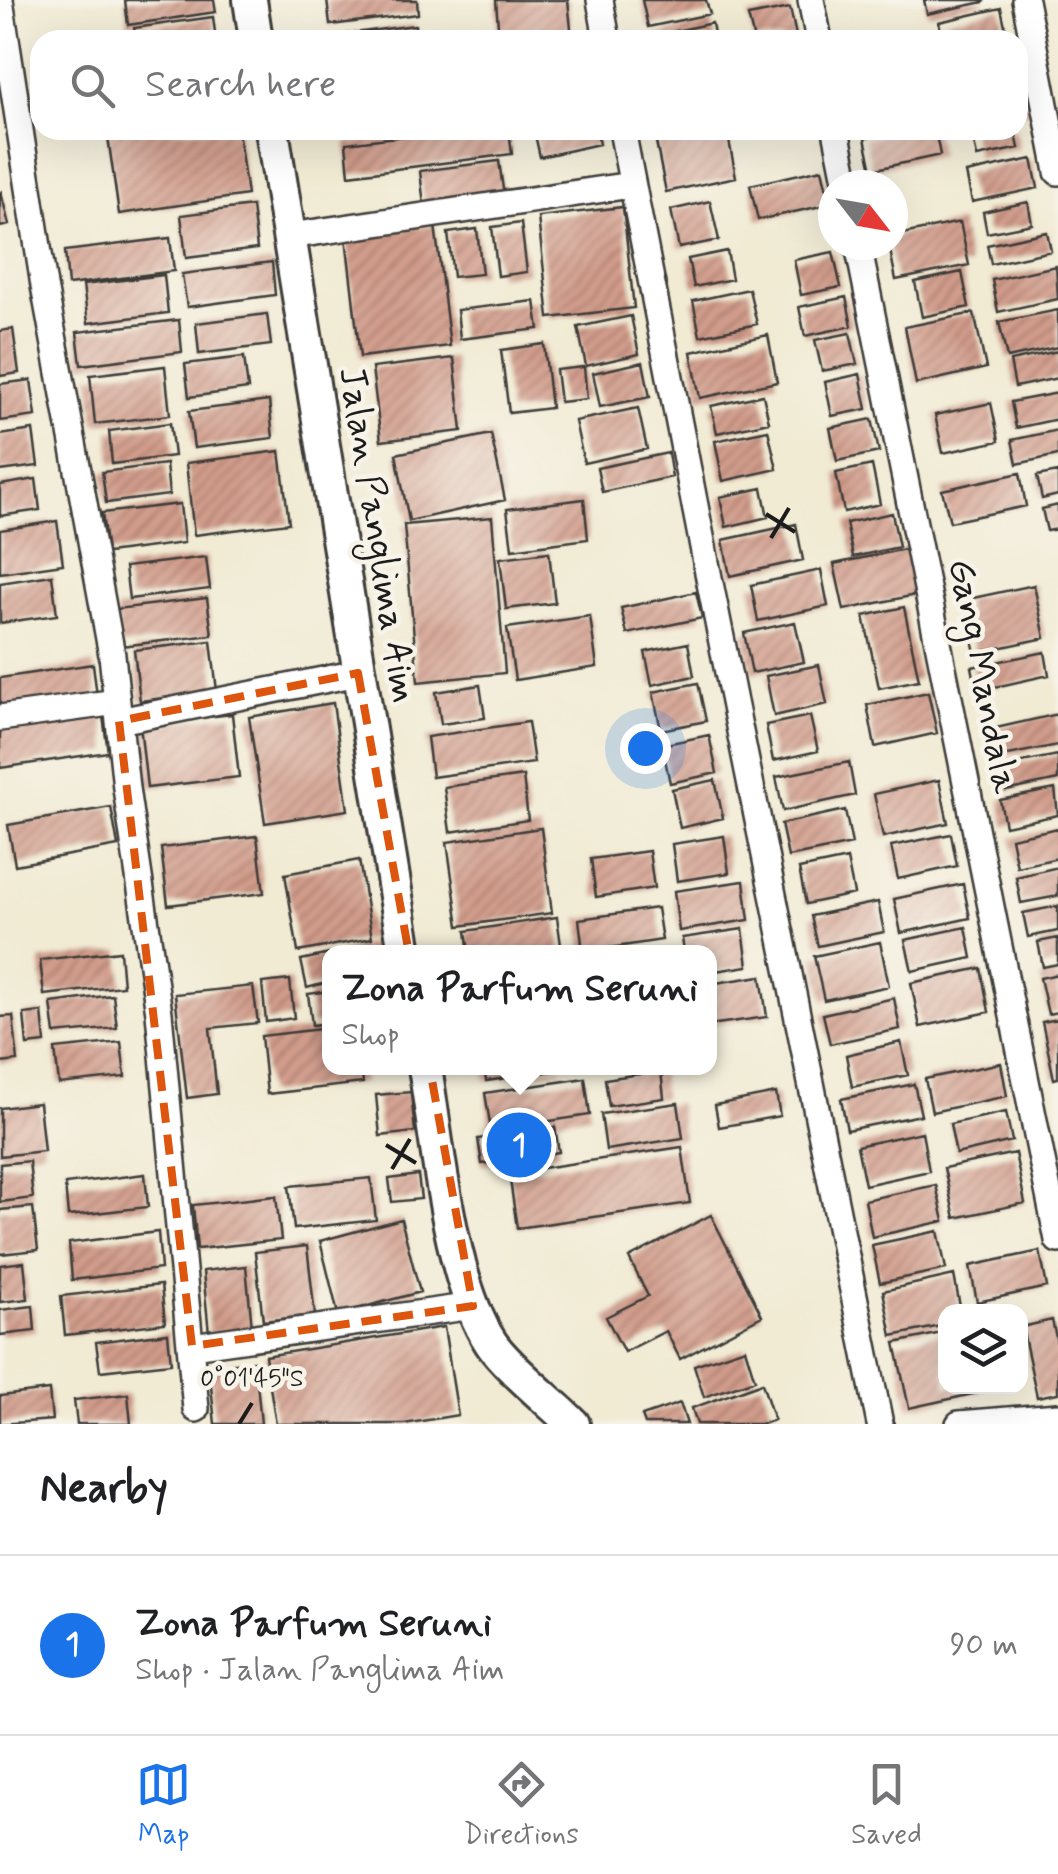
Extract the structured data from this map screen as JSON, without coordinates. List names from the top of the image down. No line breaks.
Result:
{"streets":{"street":["Jalan Panglima Aim","Gang Mandala"]},"north":"bottom right","page":{"search":"Search here","popup":["Zona Parfum Seruni","Shop"],"pins":"1","heading":"Nearby","list":[{"mark":"1","name":"Zona Parfum Seruni","note":"Shop · Jalan Panglima Aim","value":"90 m"}],"nav":["Map","Directions","Saved"]},"coordinates":["0°01'45\"S"]}
